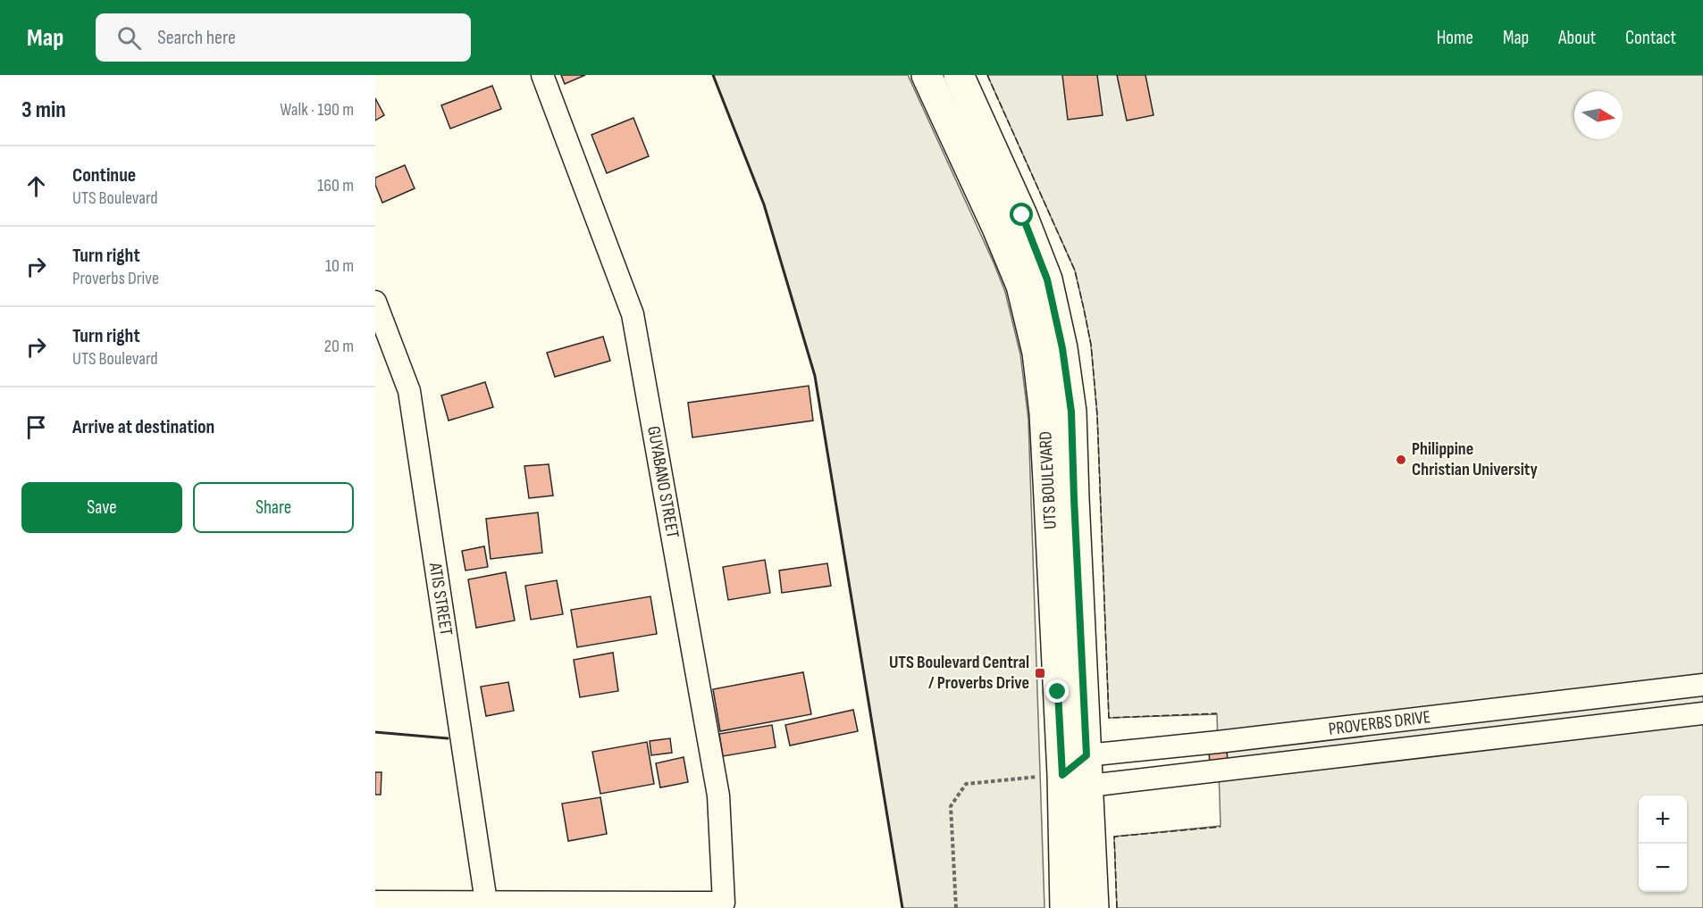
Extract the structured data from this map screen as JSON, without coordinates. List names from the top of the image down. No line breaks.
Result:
{"streets":{"main road":["UTS BOULEVARD"],"street":["GUYABANO STREET","ATIS STREET","PROVERBS DRIVE"]},"crossings":[["UTS BOULEVARD","PROVERBS DRIVE"],["GUYABANO STREET","ATIS STREET"]],"places":{"other":["Philippine Christian University"],"transit":["UTS Boulevard Central / Proverbs Drive"]},"north":"right","page":{"header":"Map","search":"Search here","nav":["Home","Map","About","Contact"],"heading":["3 min","Walk · 190 m"],"list":[["Continue","UTS Boulevard","160 m"],["Turn right","Proverbs Drive","10 m"],["Turn right","UTS Boulevard","20 m"],"Arrive at destination"],"buttons":["Save","Share"],"map_buttons":["+","−"]}}
